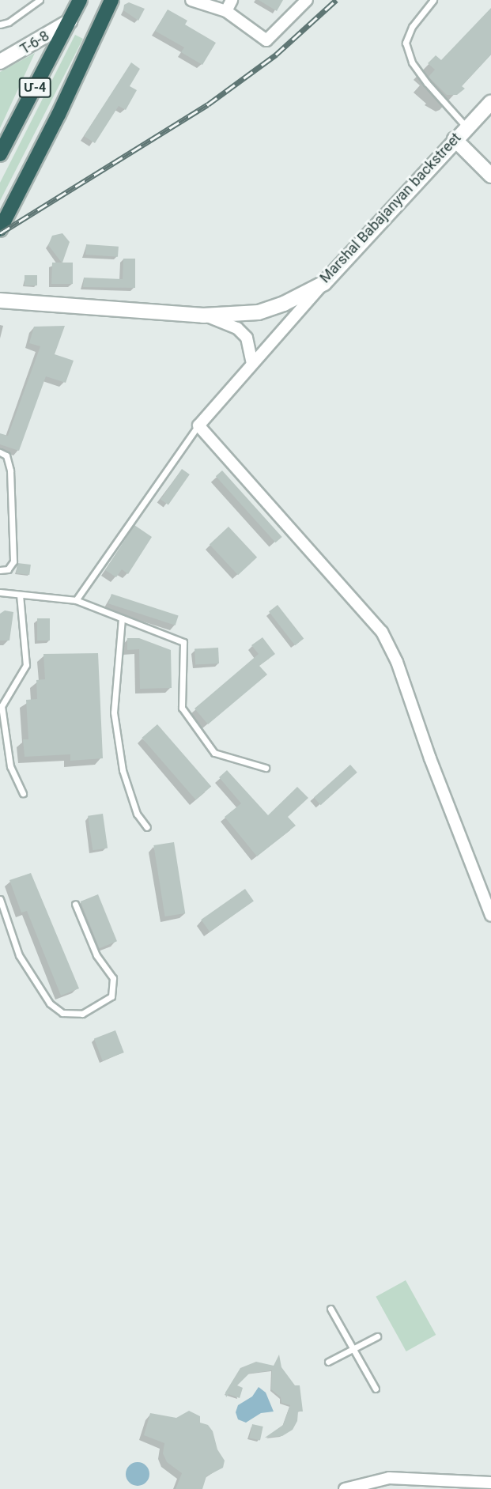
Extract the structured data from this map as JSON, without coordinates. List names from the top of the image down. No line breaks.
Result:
{"streets":{"highway":["Մ-4"],"street":["T-6-8","Marshal Babajanyan backstreet"]},"crossings":[["T-6-8","Մ-4"]]}
